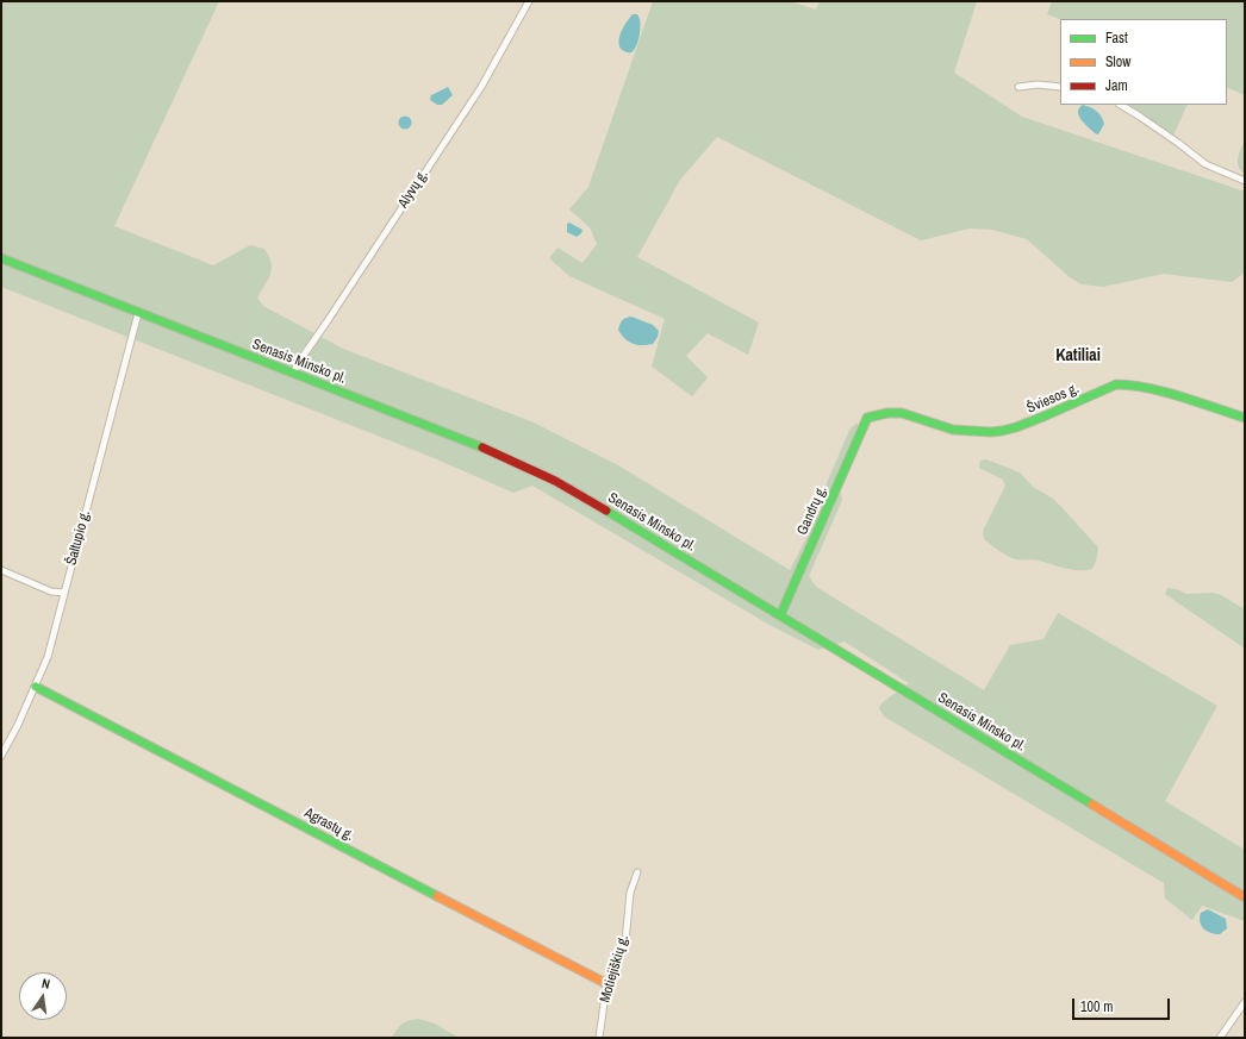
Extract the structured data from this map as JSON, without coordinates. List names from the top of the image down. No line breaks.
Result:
{"streets":{"main road":["Senasis Minsko pl.","Šviesos g.","Gandrų g.","Agrastų g."],"street":["Alyvų g.","Šaltupio g.","Motiejiškių g."]},"crossings":[["Alyvų g.","Senasis Minsko pl."],["Senasis Minsko pl.","Gandrų g."],["Senasis Minsko pl.","Šaltupio g."],["Šviesos g.","Gandrų g."],["Šaltupio g.","Agrastų g."],["Agrastų g.","Motiejiškių g."]],"districts":["Katiliai"],"legend":["Fast","Slow","Jam"],"scale_bar":"100 m","north":"top"}
